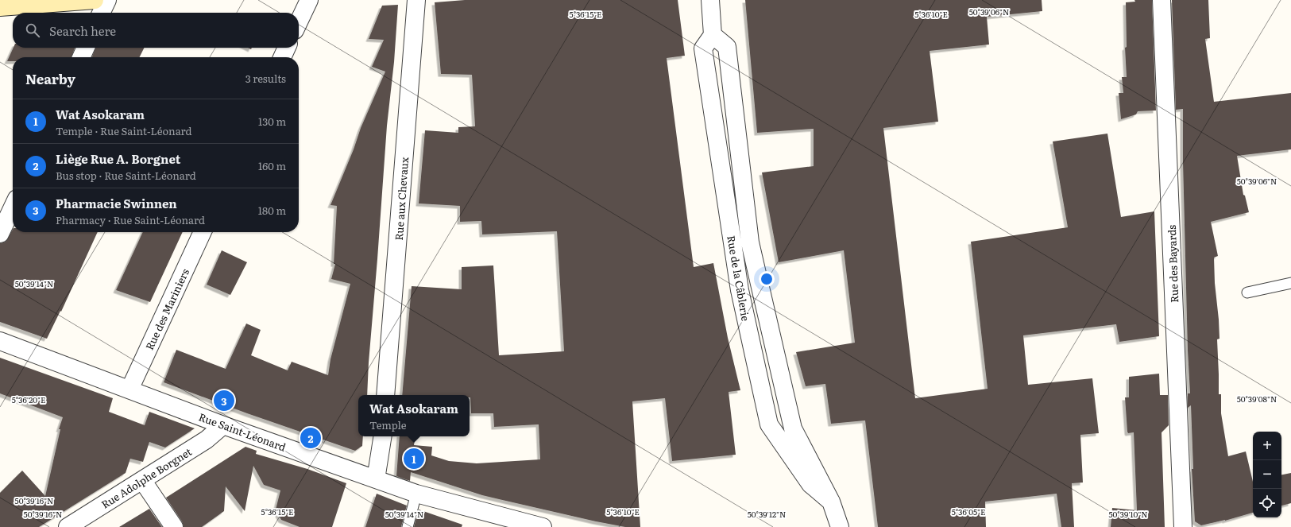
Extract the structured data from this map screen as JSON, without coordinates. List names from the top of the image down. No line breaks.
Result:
{"streets":{"street":["Rue aux Chevaux","Rue des Bayards","Rue de la Câblerie","Rue des Mariniers","Rue Saint-Léonard","Rue Adolphe Borgnet"]},"crossings":[["Rue des Mariniers","Rue Saint-Léonard"],["Rue Saint-Léonard","Rue Adolphe Borgnet"]],"page":{"search":"Search here","heading":["Nearby","3 results"],"list":[{"mark":"1","name":"Wat Asokaram","note":"Temple · Rue Saint-Léonard","value":"130 m"},{"mark":"2","name":"Liège Rue A. Borgnet","note":"Bus stop · Rue Saint-Léonard","value":"160 m"},{"mark":"3","name":"Pharmacie Swinnen","note":"Pharmacy · Rue Saint-Léonard","value":"180 m"}],"pins":["3","2","1"],"popup":["Wat Asokaram","Temple"],"map_buttons":["+","−"]},"coordinates":["50°39'06\"N","5°36'15\"E","5°36'10\"E","50°39'14\"N","50°39'08\"N","5°36'20\"E","50°39'16\"N","5°36'05\"E","50°39'12\"N","50°39'10\"N"]}
